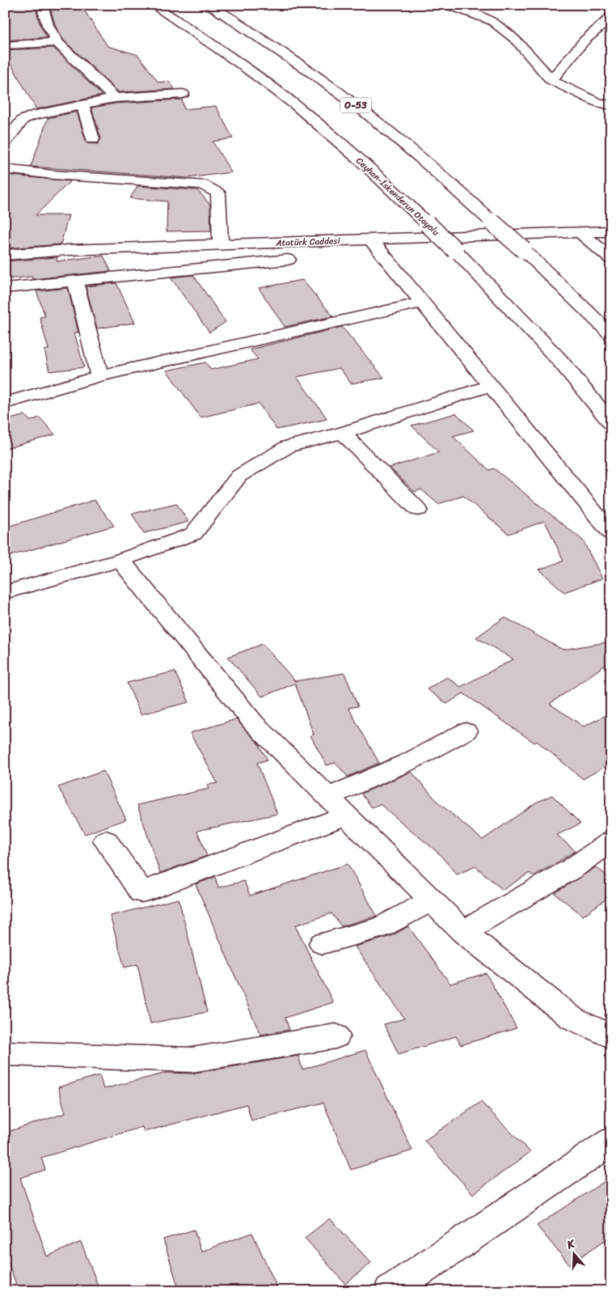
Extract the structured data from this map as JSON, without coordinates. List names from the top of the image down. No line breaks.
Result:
{"streets":{"main road":["O-53","Ceyhan-İskenderun Otoyolu","Atatürk Caddesi"]},"north":"top"}
